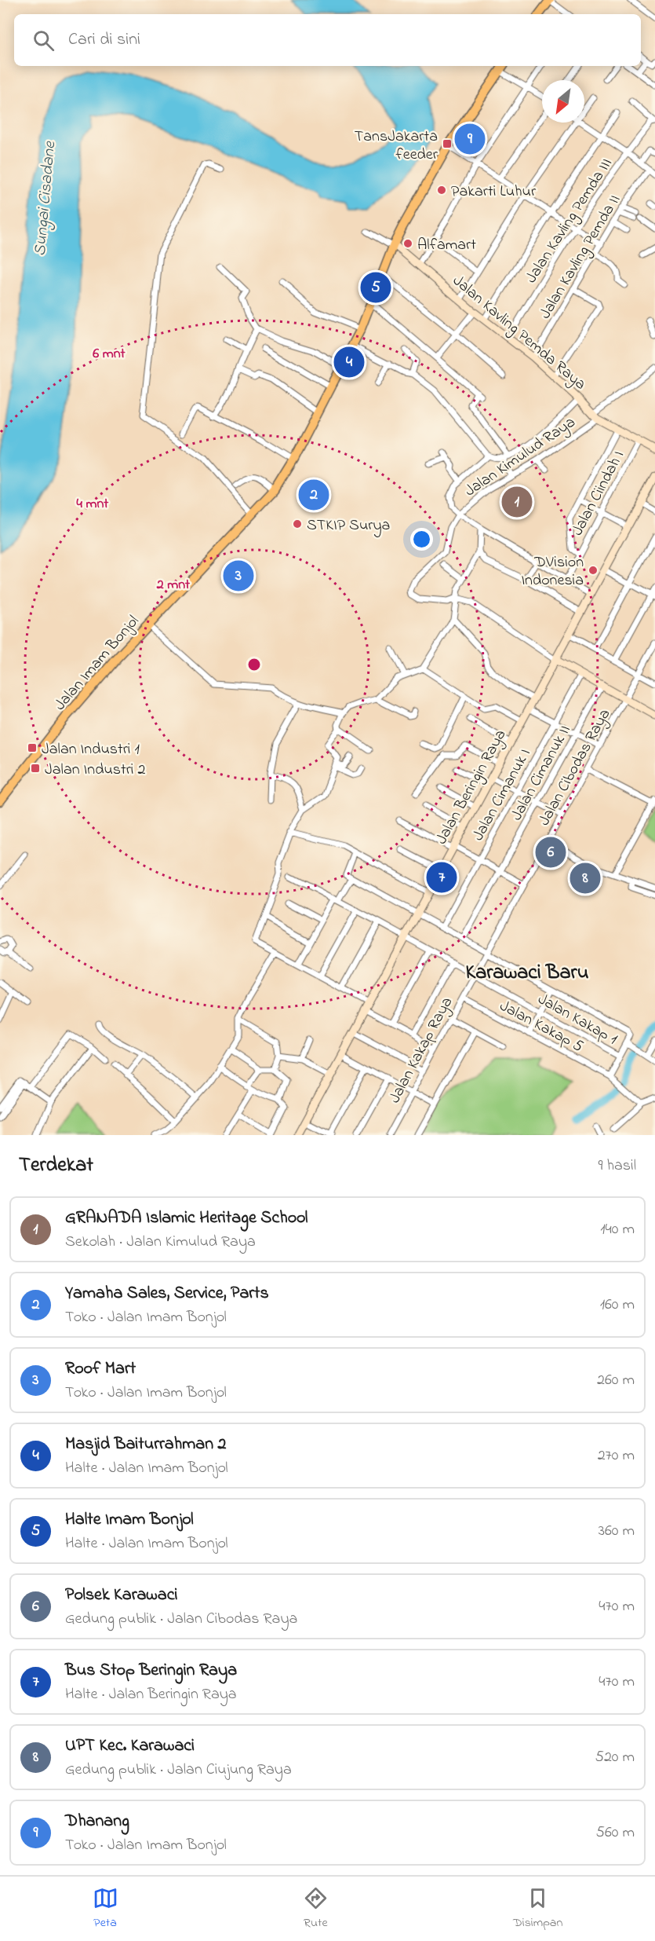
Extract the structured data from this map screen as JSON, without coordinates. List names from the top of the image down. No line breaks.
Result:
{"streets":{"main road":["Jalan Imam Bonjol"],"street":["Jalan Kavling Pemda III","Jalan Kavling Pemda II","Jalan Kavling Pemda Raya","Jalan Kimulud Raya","Jalan Ciindah I","Jalan Cibodas Raya","Jalan Cimanuk II","Jalan Beringin Raya","Jalan Cimanuk I","Jalan Kakap 1","Jalan Kakap 5","Jalan Kakap Raya"]},"crossings":[["Jalan Kavling Pemda III","Jalan Kavling Pemda Raya"],["Jalan Kavling Pemda II","Jalan Kavling Pemda Raya"],["Jalan Kavling Pemda Raya","Jalan Kimulud Raya"],["Jalan Kavling Pemda Raya","Jalan Ciindah I"],["Jalan Kavling Pemda Raya","Jalan Imam Bonjol"],["Jalan Cibodas Raya","Jalan Kakap Raya"],["Jalan Beringin Raya","Jalan Kakap 1"],["Jalan Kakap 1","Jalan Kakap Raya"],["Jalan Kakap 5","Jalan Kakap Raya"]],"districts":["Karawaci Baru"],"water":["Sungai Cisadane"],"places":{"transit":["TansJakarta feeder","Jalan Industri 1","Jalan Industri 2"],"other":["Pakarti Luhur","Alfamart","STKIP Surya","DVision Indonesia"]},"north":"bottom left","page":{"search":"Cari di sini","pins":["9","5","4","2","1","3","6","7","8"],"heading":["Terdekat","9 hasil"],"list":[{"mark":"1","name":"GRANADA Islamic Heritage School","note":"Sekolah · Jalan Kimulud Raya","value":"140 m"},{"mark":"2","name":"Yamaha Sales, Service, Parts","note":"Toko · Jalan Imam Bonjol","value":"160 m"},{"mark":"3","name":"Roof Mart","note":"Toko · Jalan Imam Bonjol","value":"260 m"},{"mark":"4","name":"Masjid Baiturrahman 2","note":"Halte · Jalan Imam Bonjol","value":"270 m"},{"mark":"5","name":"Halte Imam Bonjol","note":"Halte · Jalan Imam Bonjol","value":"360 m"},{"mark":"6","name":"Polsek Karawaci","note":"Gedung publik · Jalan Cibodas Raya","value":"470 m"},{"mark":"7","name":"Bus Stop Beringin Raya","note":"Halte · Jalan Beringin Raya","value":"470 m"},{"mark":"8","name":"UPT Kec. Karawaci","note":"Gedung publik · Jalan Ciujung Raya","value":"520 m"},{"mark":"9","name":"Dhanang","note":"Toko · Jalan Imam Bonjol","value":"560 m"}],"nav":["Peta","Rute","Disimpan"]},"rings":["6 mnt","4 mnt","2 mnt"]}
